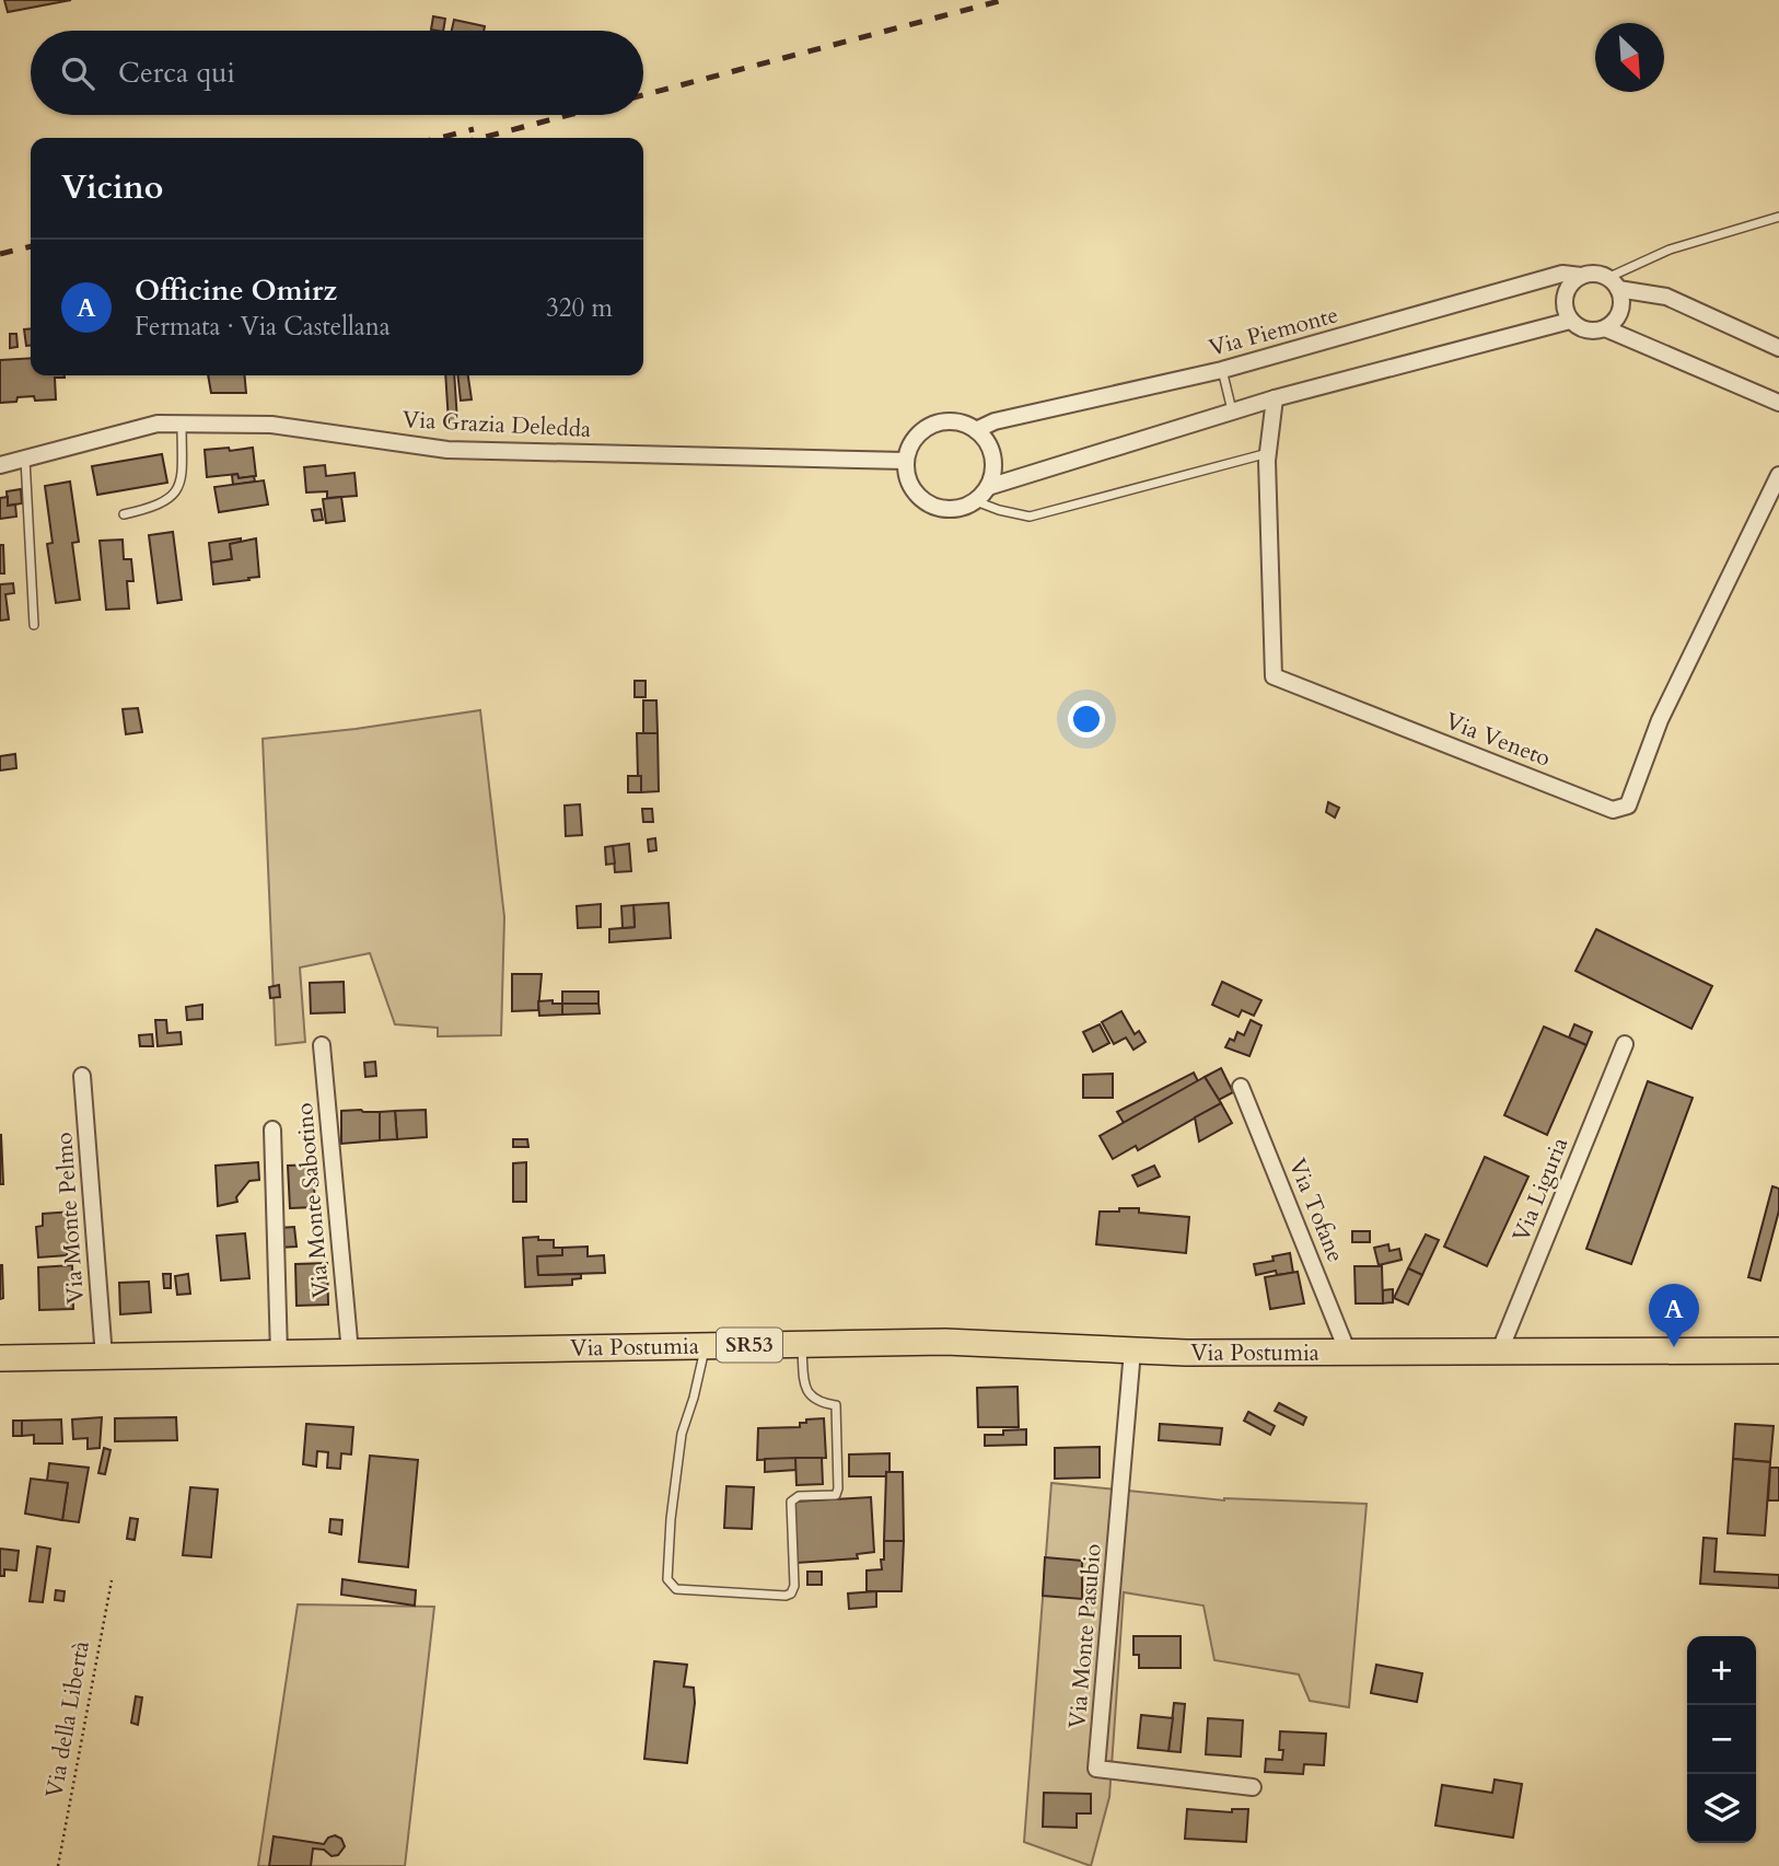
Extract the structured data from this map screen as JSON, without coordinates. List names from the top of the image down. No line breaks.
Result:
{"streets":{"main road":["SR53","Via Postumia"],"street":["Via Piemonte","Via Grazia Deledda","Via Veneto","Via Liguria","Via Monte Sabotino","Via Tofane","Via Monte Pelmo","Via Monte Pasubio"],"path":["Via della Libertà"]},"crossings":[["Via Piemonte","Via Grazia Deledda"],["Via Liguria","SR53"],["Via Liguria","Via Postumia"],["Via Monte Sabotino","Via Postumia"],["Via Tofane","Via Postumia"],["Via Monte Pelmo","Via Postumia"],["SR53","Via Postumia"],["Via Postumia","Via Monte Pasubio"]],"north":"bottom right","page":{"search":"Cerca qui","heading":"Vicino","list":[{"mark":"A","name":"Officine Omirz","note":"Fermata · Via Castellana","value":"320 m"}],"pins":"A","map_buttons":["+","−"]}}
